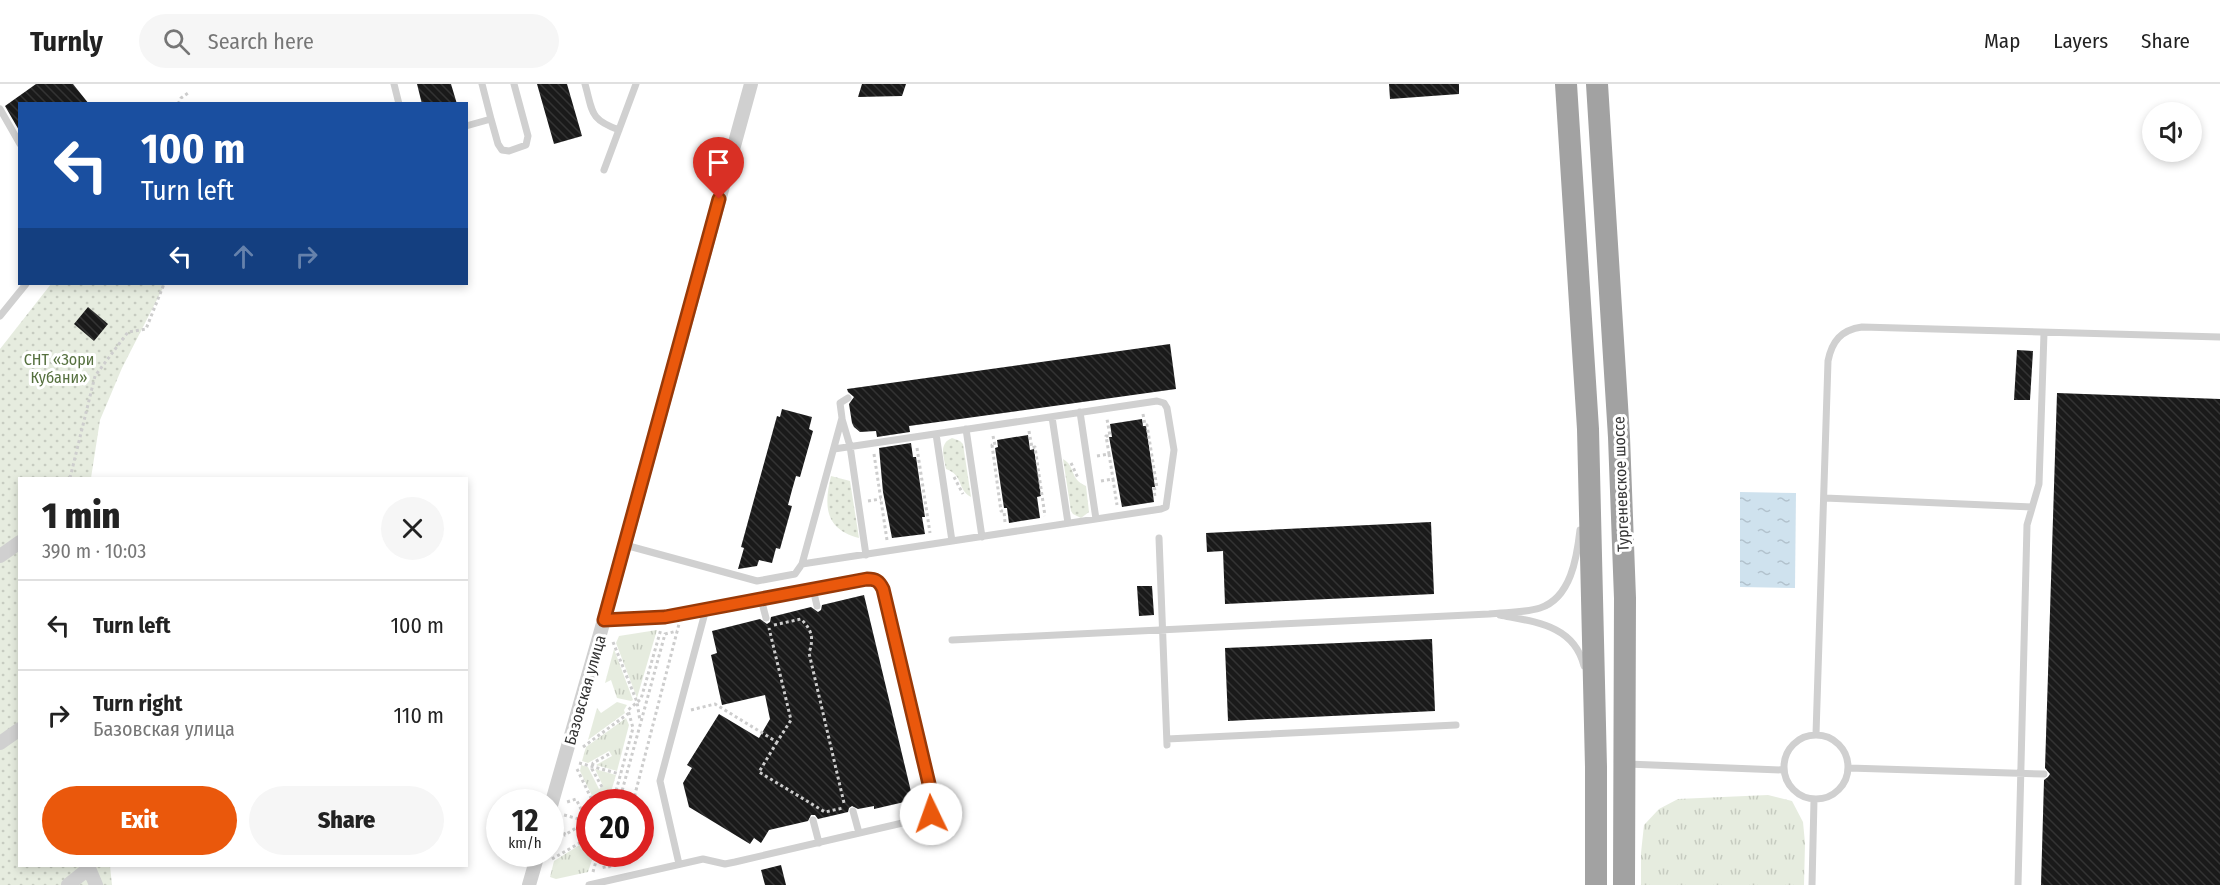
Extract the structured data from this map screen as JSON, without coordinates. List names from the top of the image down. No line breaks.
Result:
{"streets":{"highway":["Тургеневское шоссе"],"street":["Базовская улица"]},"parks":["СНТ «Зори Кубани»"],"page":{"header":"Turnly","search":"Search here","nav":["Map","Layers","Share"],"turn":["100 m","Turn left"],"heading":["1 min","390 m · 10:03"],"list":[{"name":"Turn left","value":"100 m"},{"name":"Turn right","note":"Базовская улица","value":"110 m"}],"buttons":["Exit","Share"],"speed":"12 km/h","limit":"20"}}
